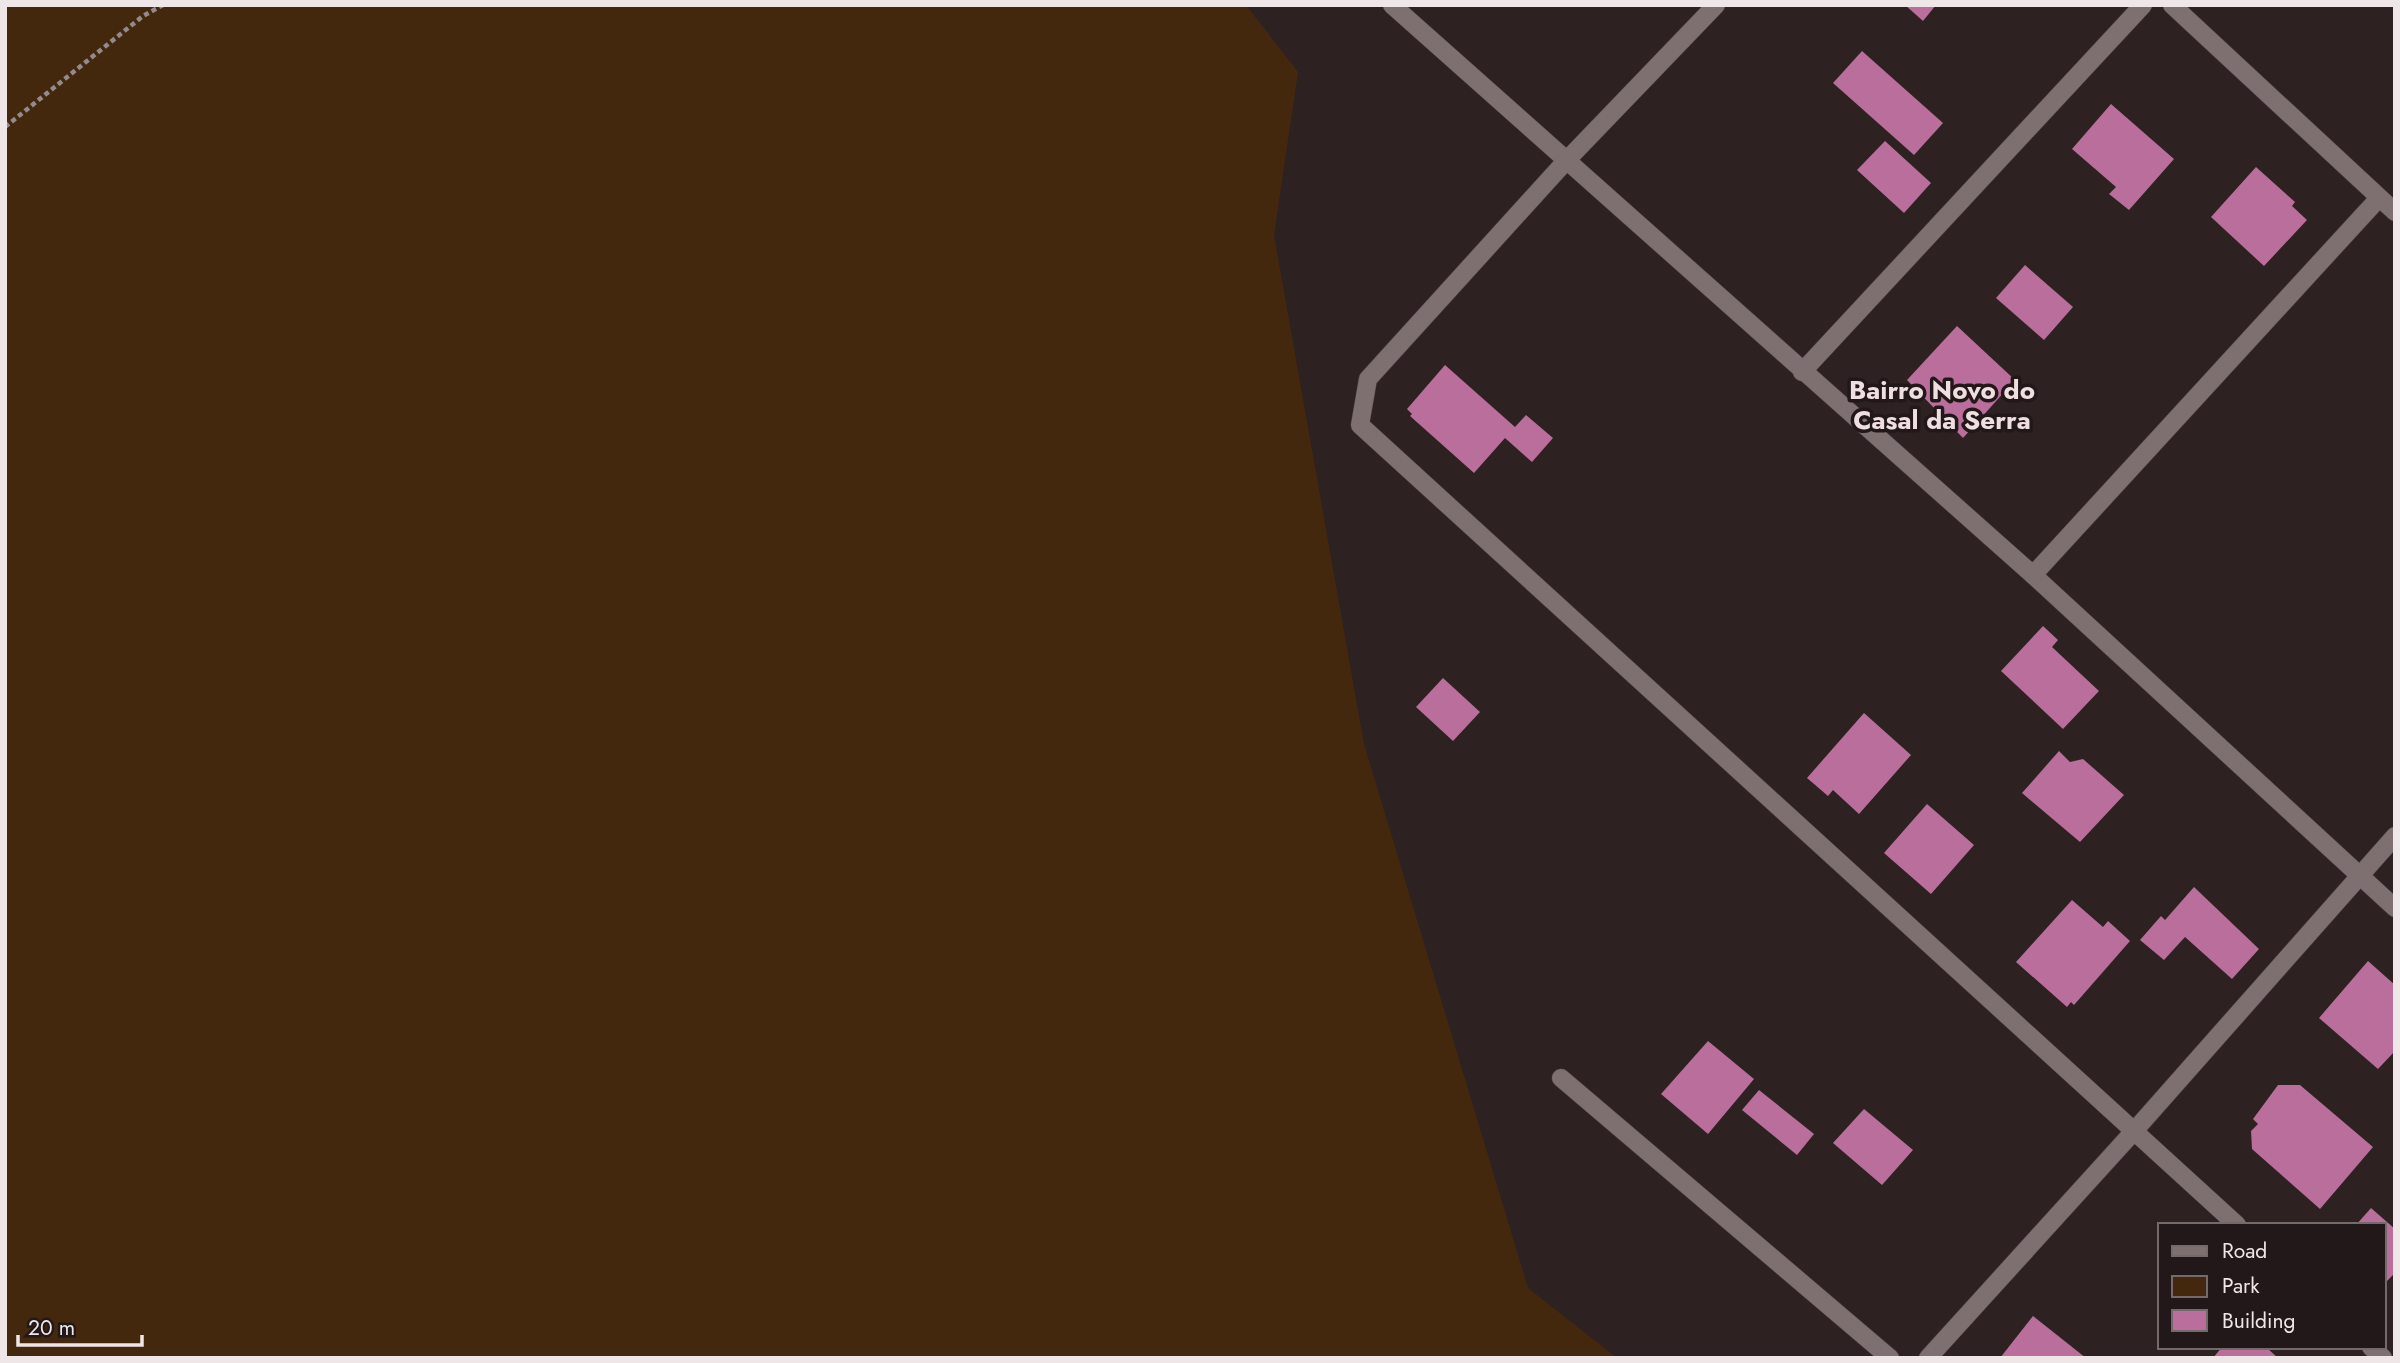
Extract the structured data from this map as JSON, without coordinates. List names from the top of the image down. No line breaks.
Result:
{"districts":["Bairro Novo do Casal da Serra"],"legend":["Road","Park","Building"],"scale_bar":"20 m"}
